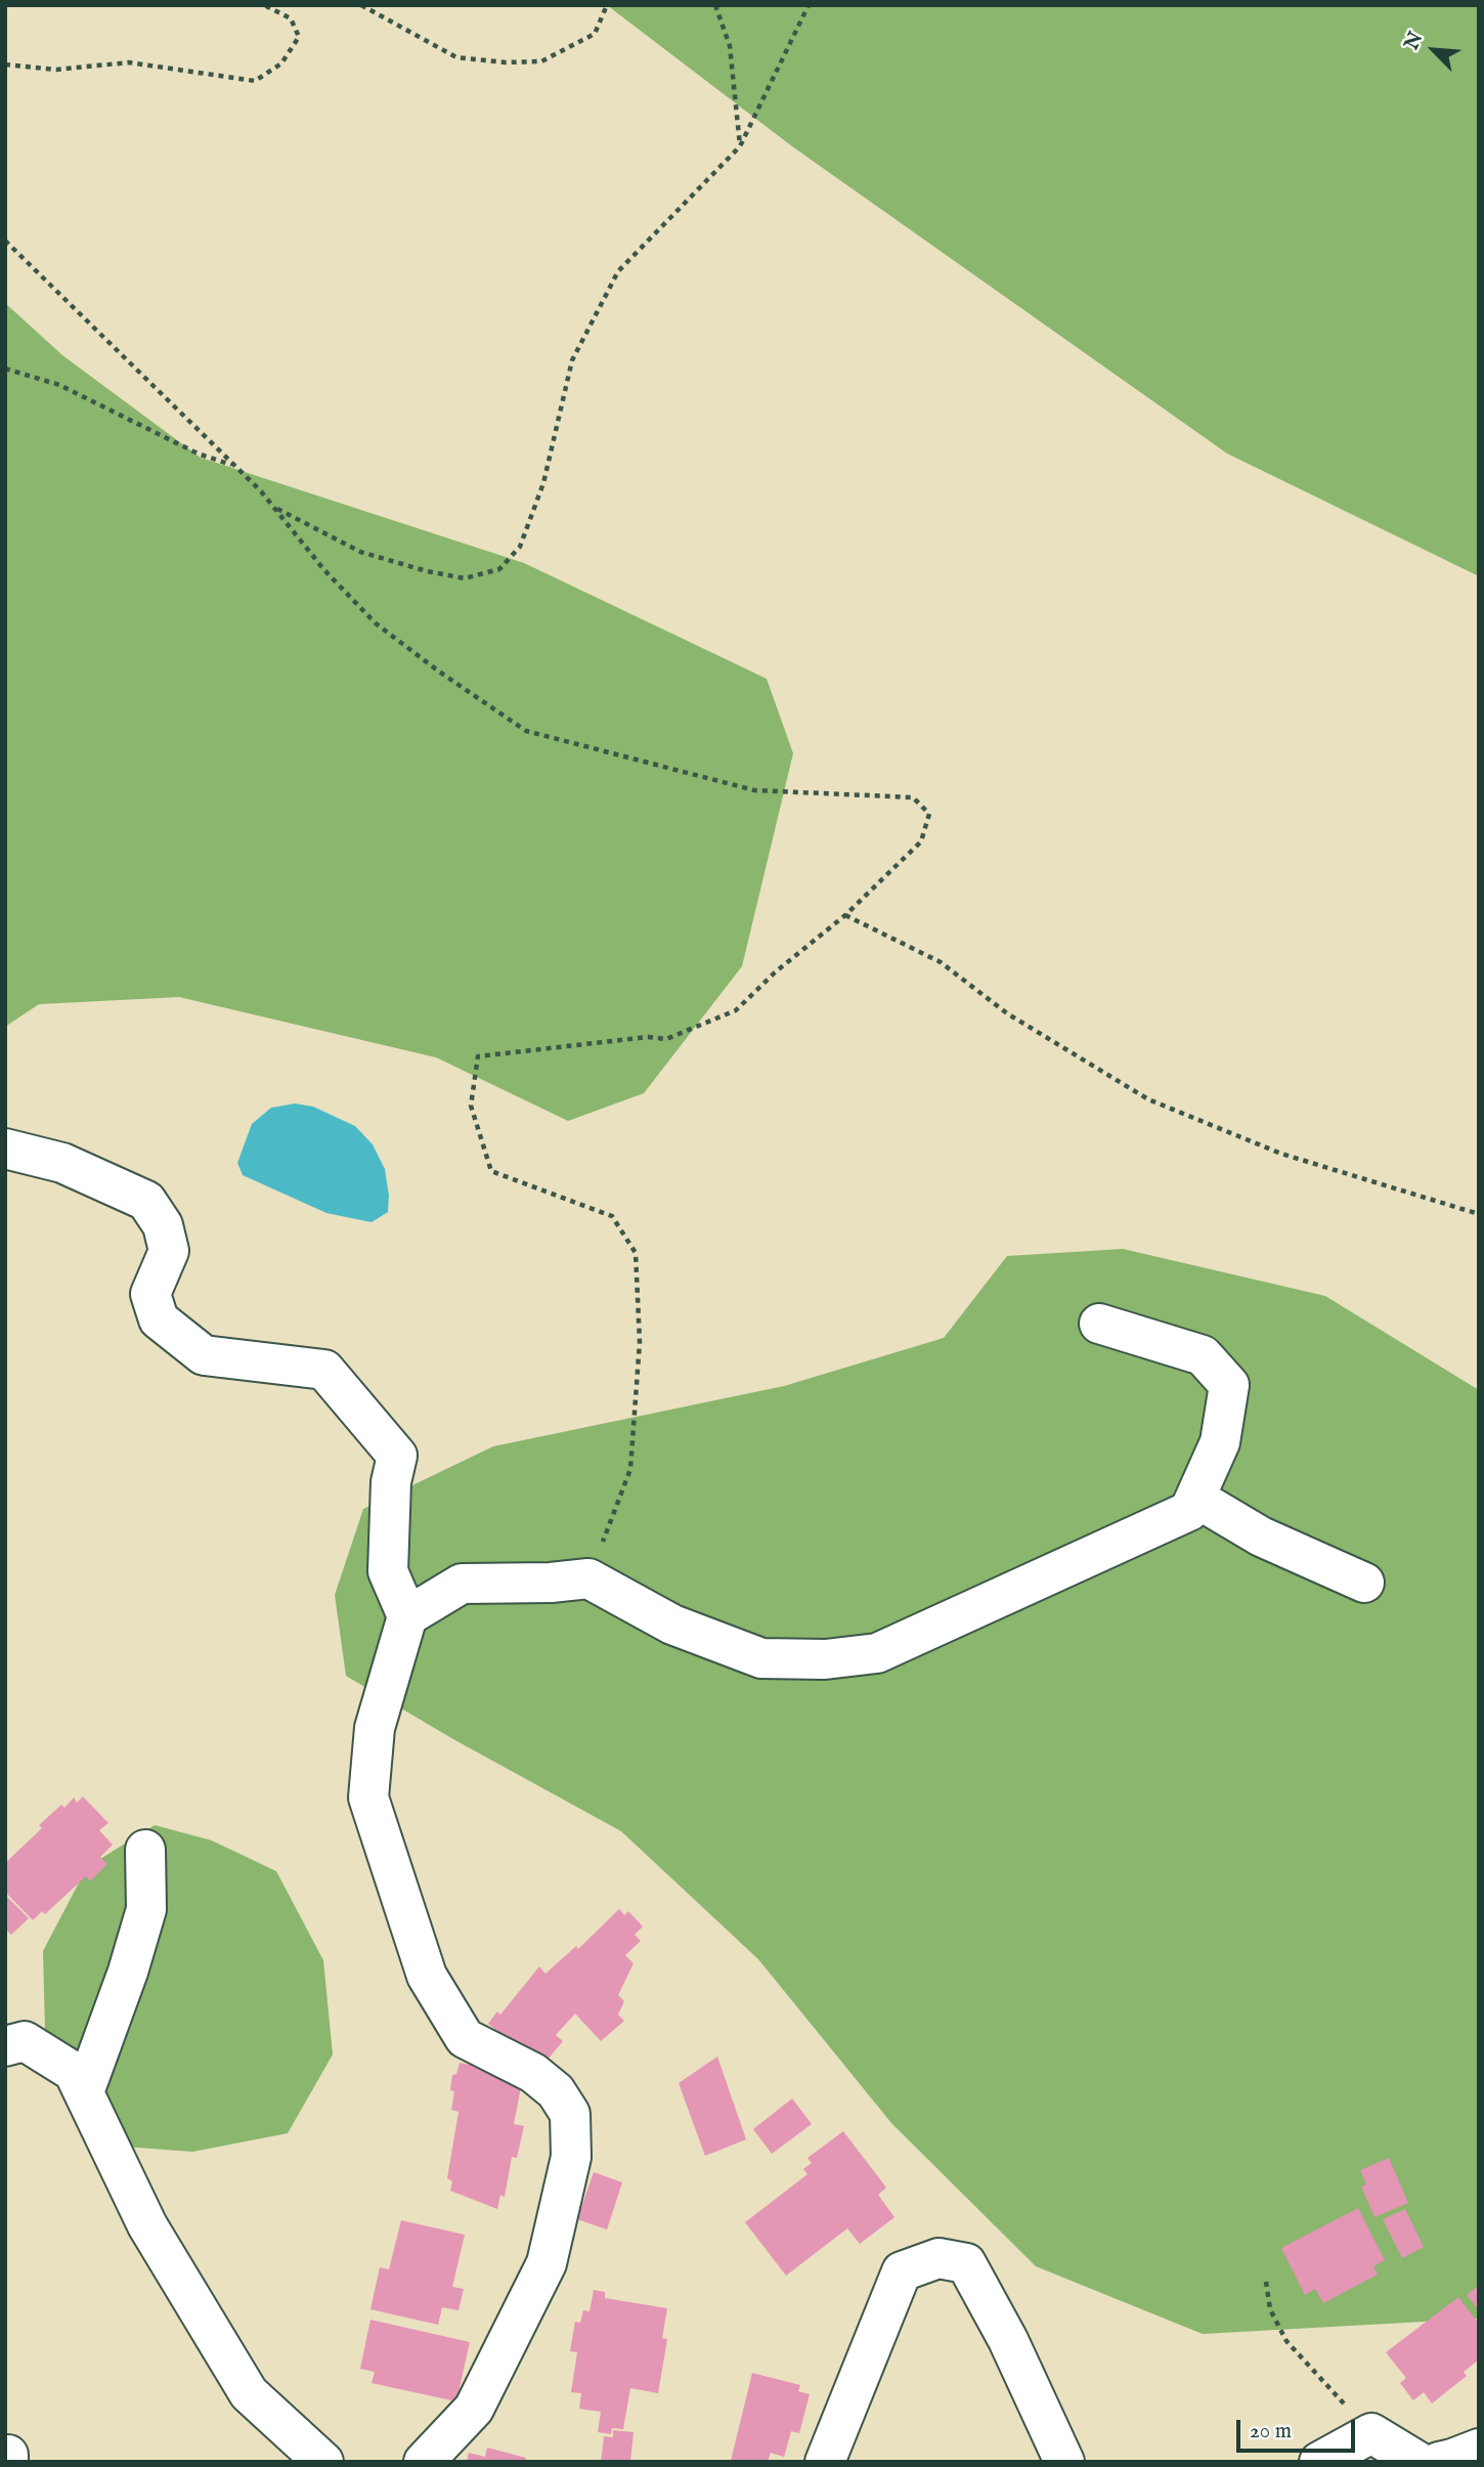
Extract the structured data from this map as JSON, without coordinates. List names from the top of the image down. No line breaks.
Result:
{"scale_bar":"20 m","north":"top left"}
